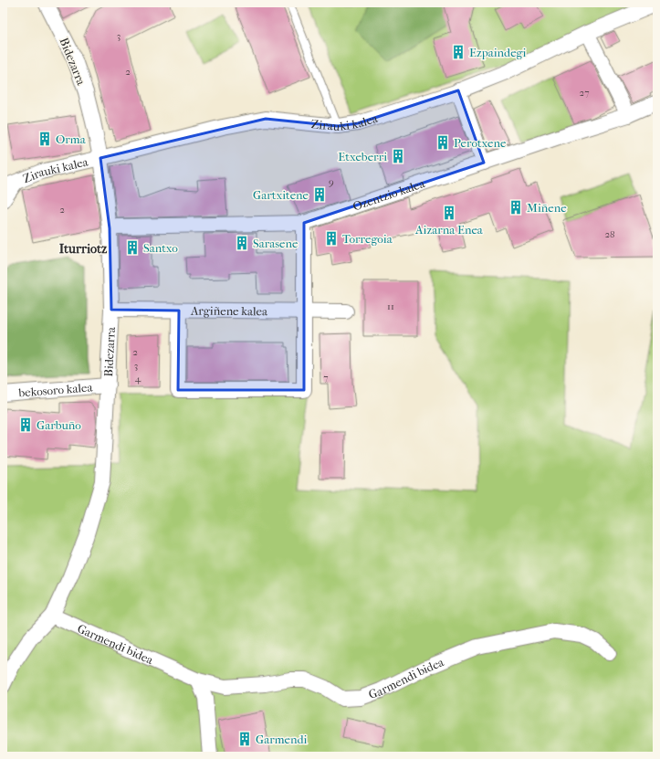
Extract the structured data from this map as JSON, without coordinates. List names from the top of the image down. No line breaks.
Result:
{"streets":{"street":["Bidezarra","Zirauki kalea","Ozentzio kalea","Argiñene kalea","bekosoro kalea","Garmendi bidea"]},"crossings":[["Bidezarra","Zirauki kalea"],["Bidezarra","Ozentzio kalea"],["Bidezarra","Argiñene kalea"],["Bidezarra","bekosoro kalea"],["Bidezarra","Garmendi bidea"]],"districts":["Iturriotz"],"places":{"building":["Ezpaindegi","Orma","Perotxene","Etxeberri","Gartxitene","Miñene","Aizarna Enea","Torregoia","Sarasene","Santxo","Garbuño","Garmendi"]},"house_numbers":["3","2","27","9","2","28","11","2","3","7","4"]}
